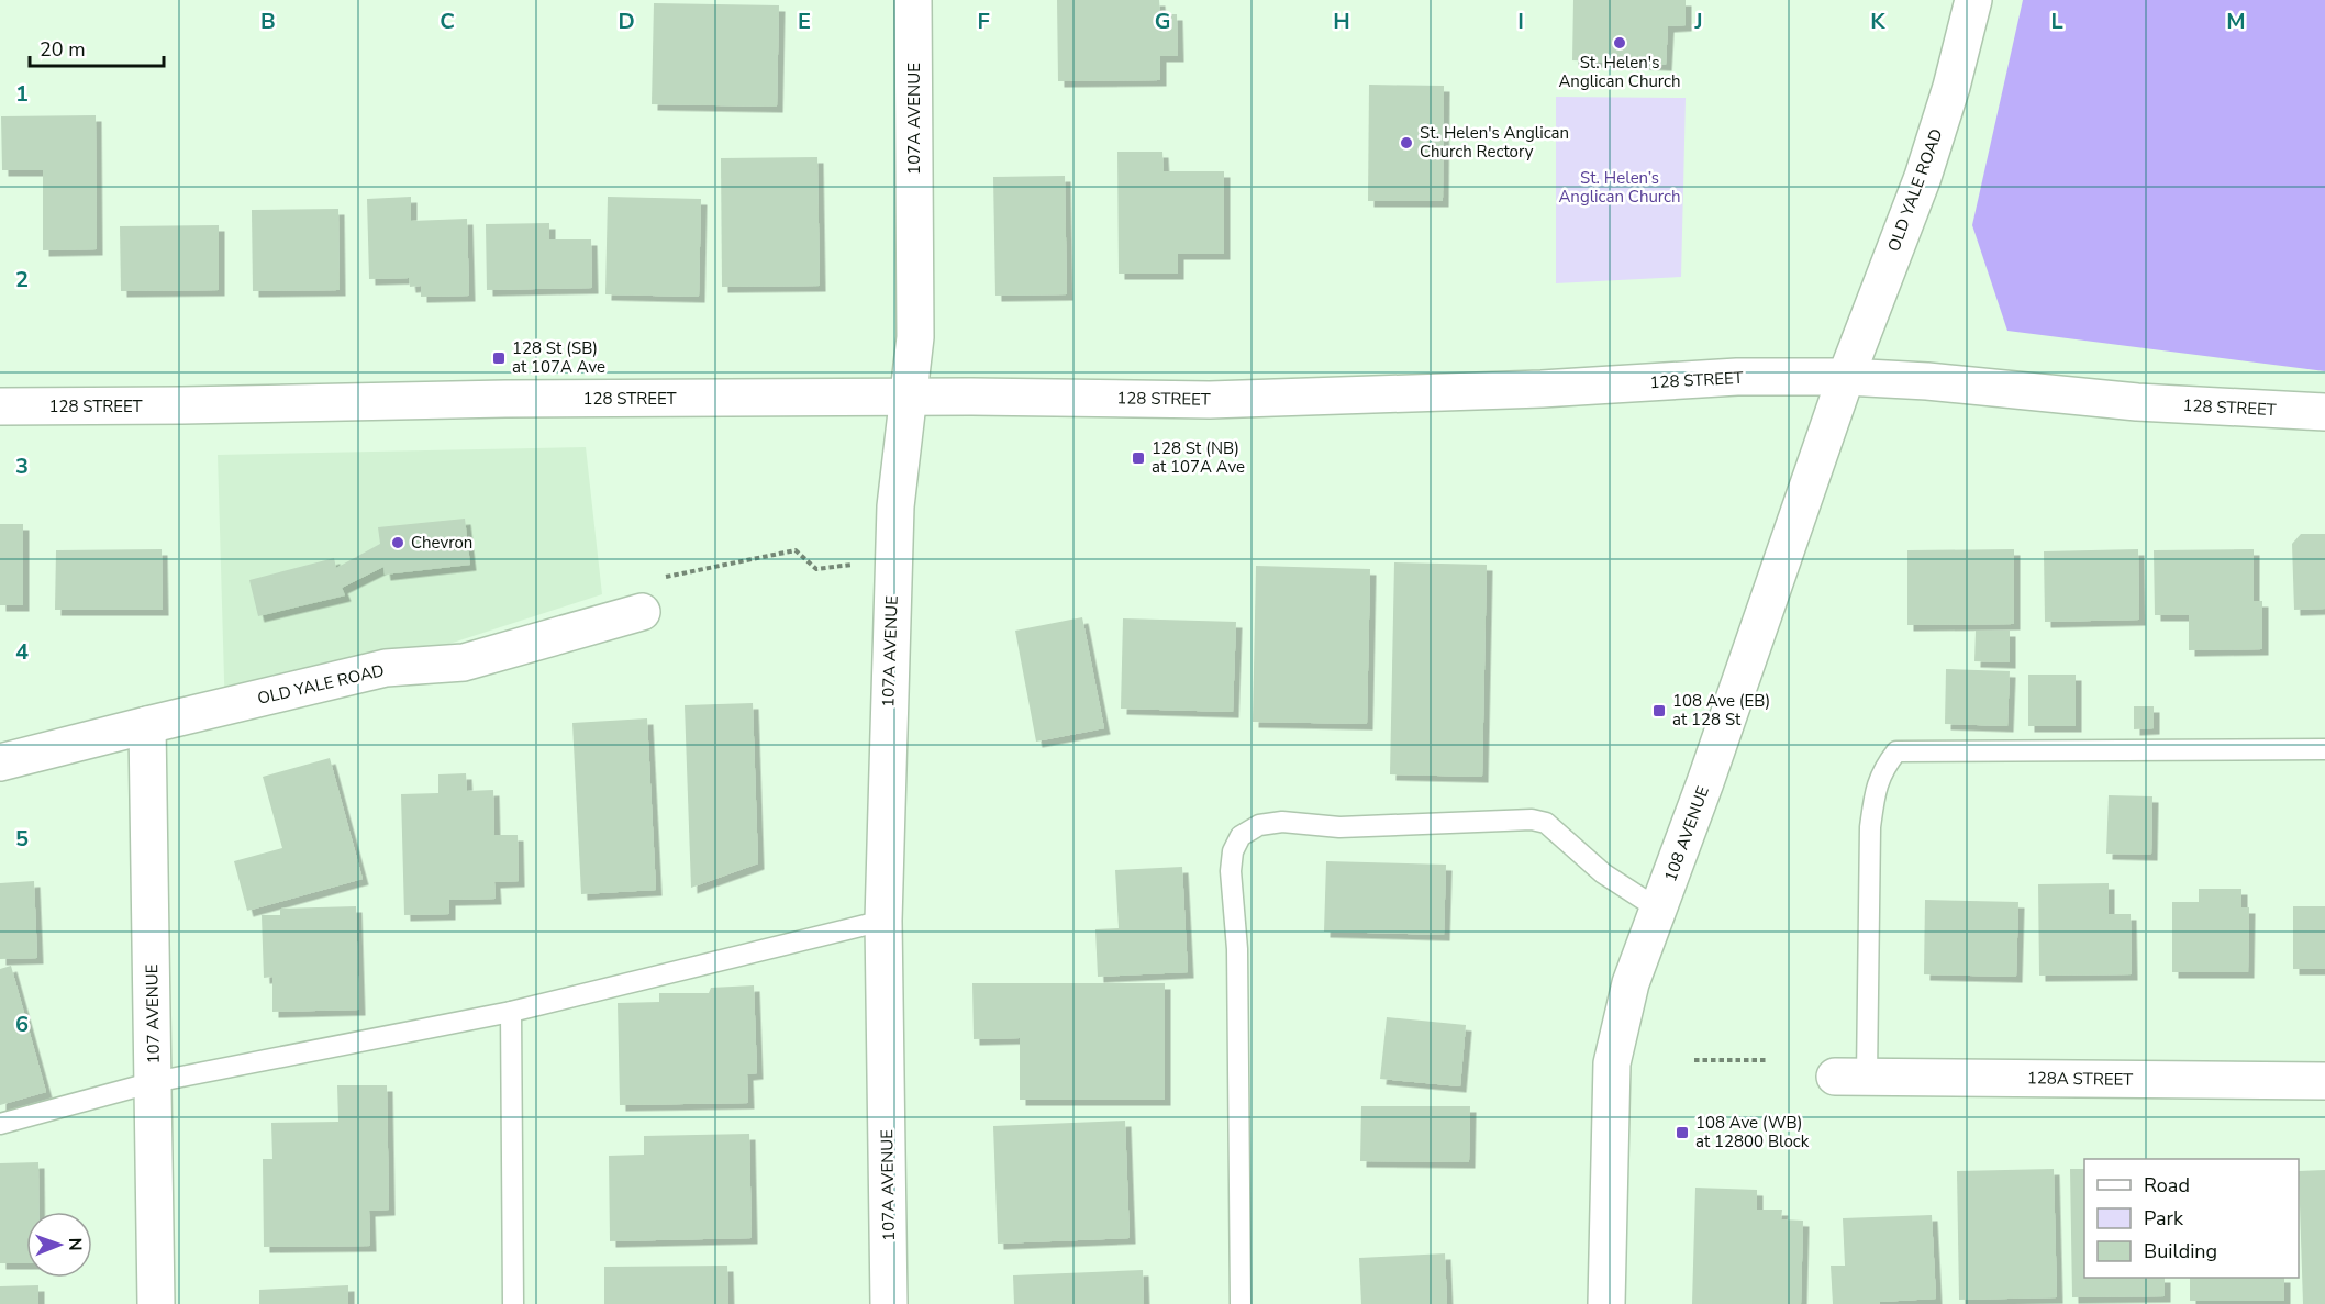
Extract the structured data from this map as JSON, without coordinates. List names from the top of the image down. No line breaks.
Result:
{"streets":{"street":["107A AVENUE","OLD YALE ROAD","128 STREET","108 AVENUE","107 AVENUE","128A STREET"]},"crossings":[["107A AVENUE","128 STREET"],["OLD YALE ROAD","128 STREET"],["OLD YALE ROAD","108 AVENUE"],["OLD YALE ROAD","107 AVENUE"],["128 STREET","108 AVENUE"]],"parks":["St. Helen’s Anglican Church"],"places":{"other":["St. Helen's Anglican Church","St. Helen's Anglican Church Rectory","Chevron"],"transit":["128 St (SB) at 107A Ave","128 St (NB) at 107A Ave","108 Ave (EB) at 128 St","108 Ave (WB) at 12800 Block"]},"legend":["Road","Park","Building"],"scale_bar":"20 m","north":"right","grid":{"columns":["B","C","D","E","F","G","H","I","J","K","L","M"],"rows":["1","2","3","4","5","6"]}}
